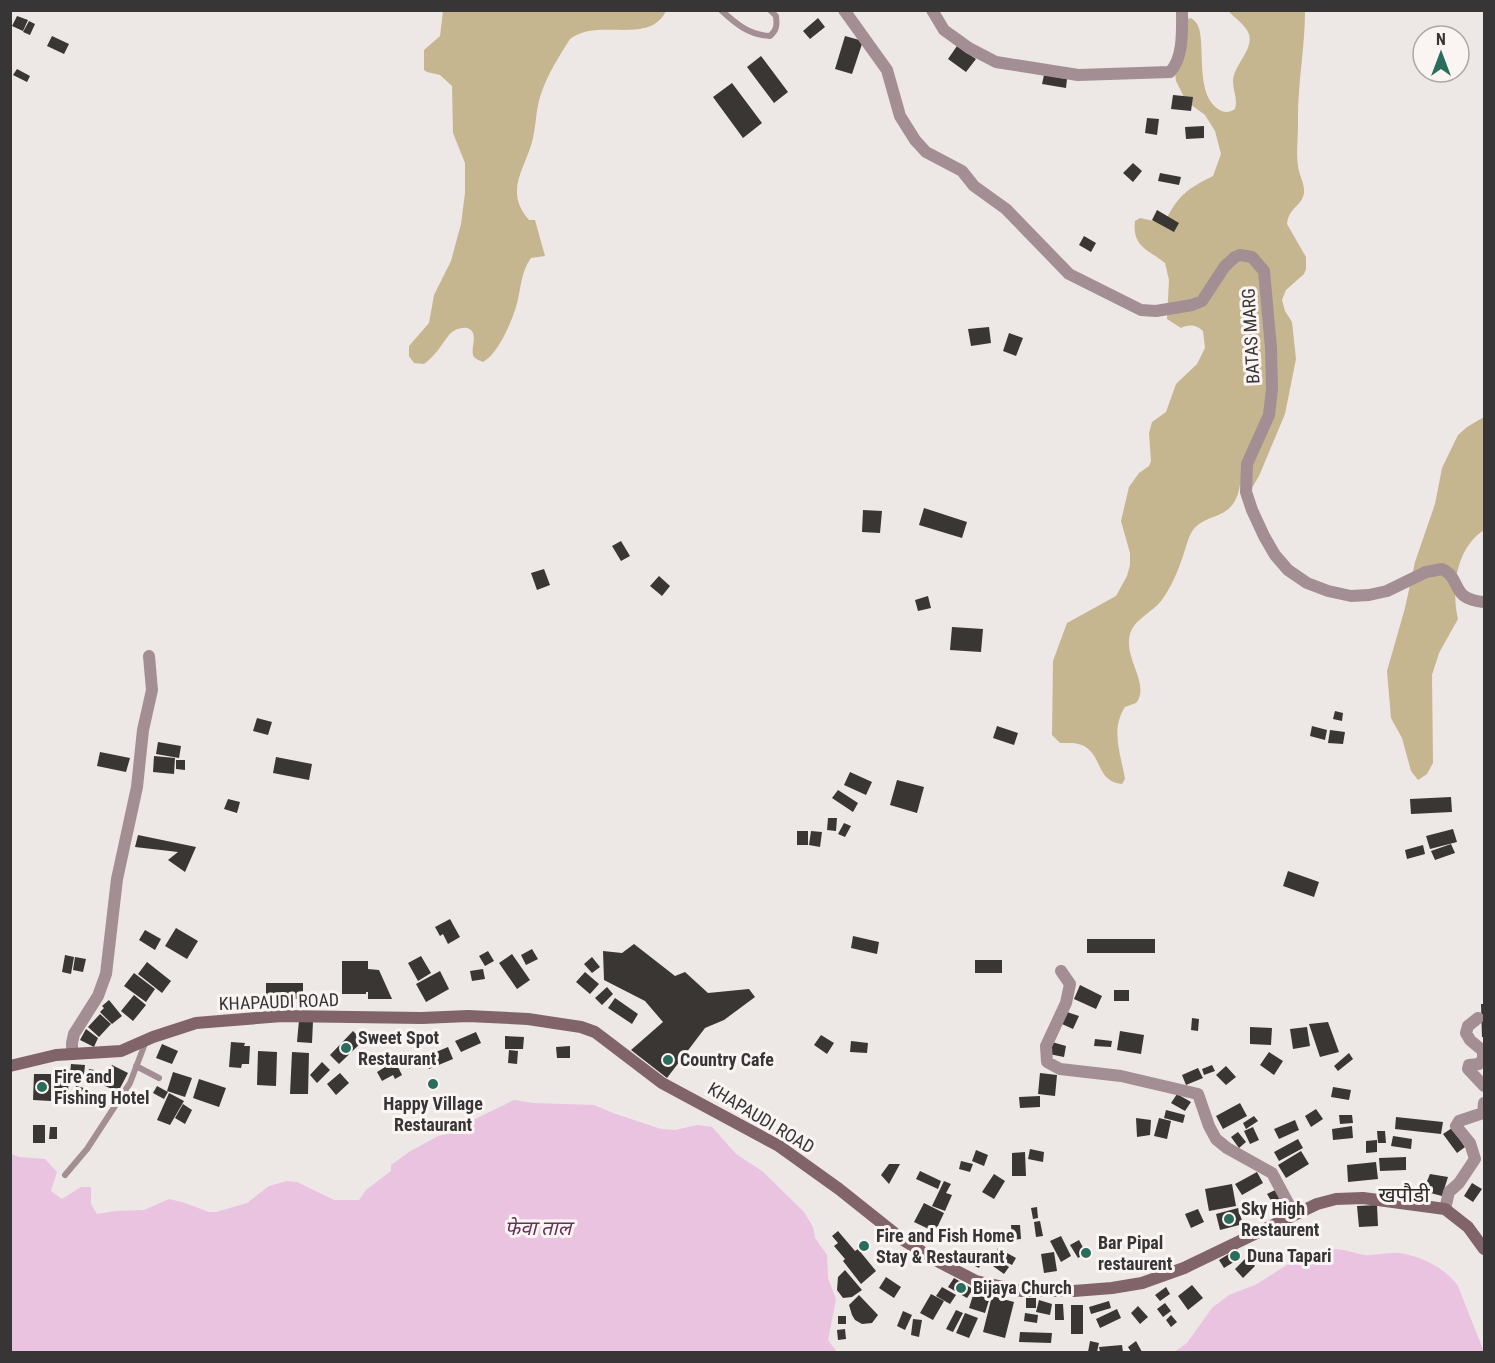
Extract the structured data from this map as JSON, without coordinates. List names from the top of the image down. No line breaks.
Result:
{"streets":{"main road":["KHAPAUDI ROAD"],"street":["BATAS MARG"]},"districts":["खपौडी"],"water":["फेवा ताल"],"places":["Sweet Spot Restaurant","Country Cafe","Happy Village Restaurant","Fire and Fishing Hotel","Sky High Restaurent","Fire and Fish Home Stay & Restaurant","Bar Pipal restaurent","Duna Tapari","Bijaya Church"],"north":"top"}
